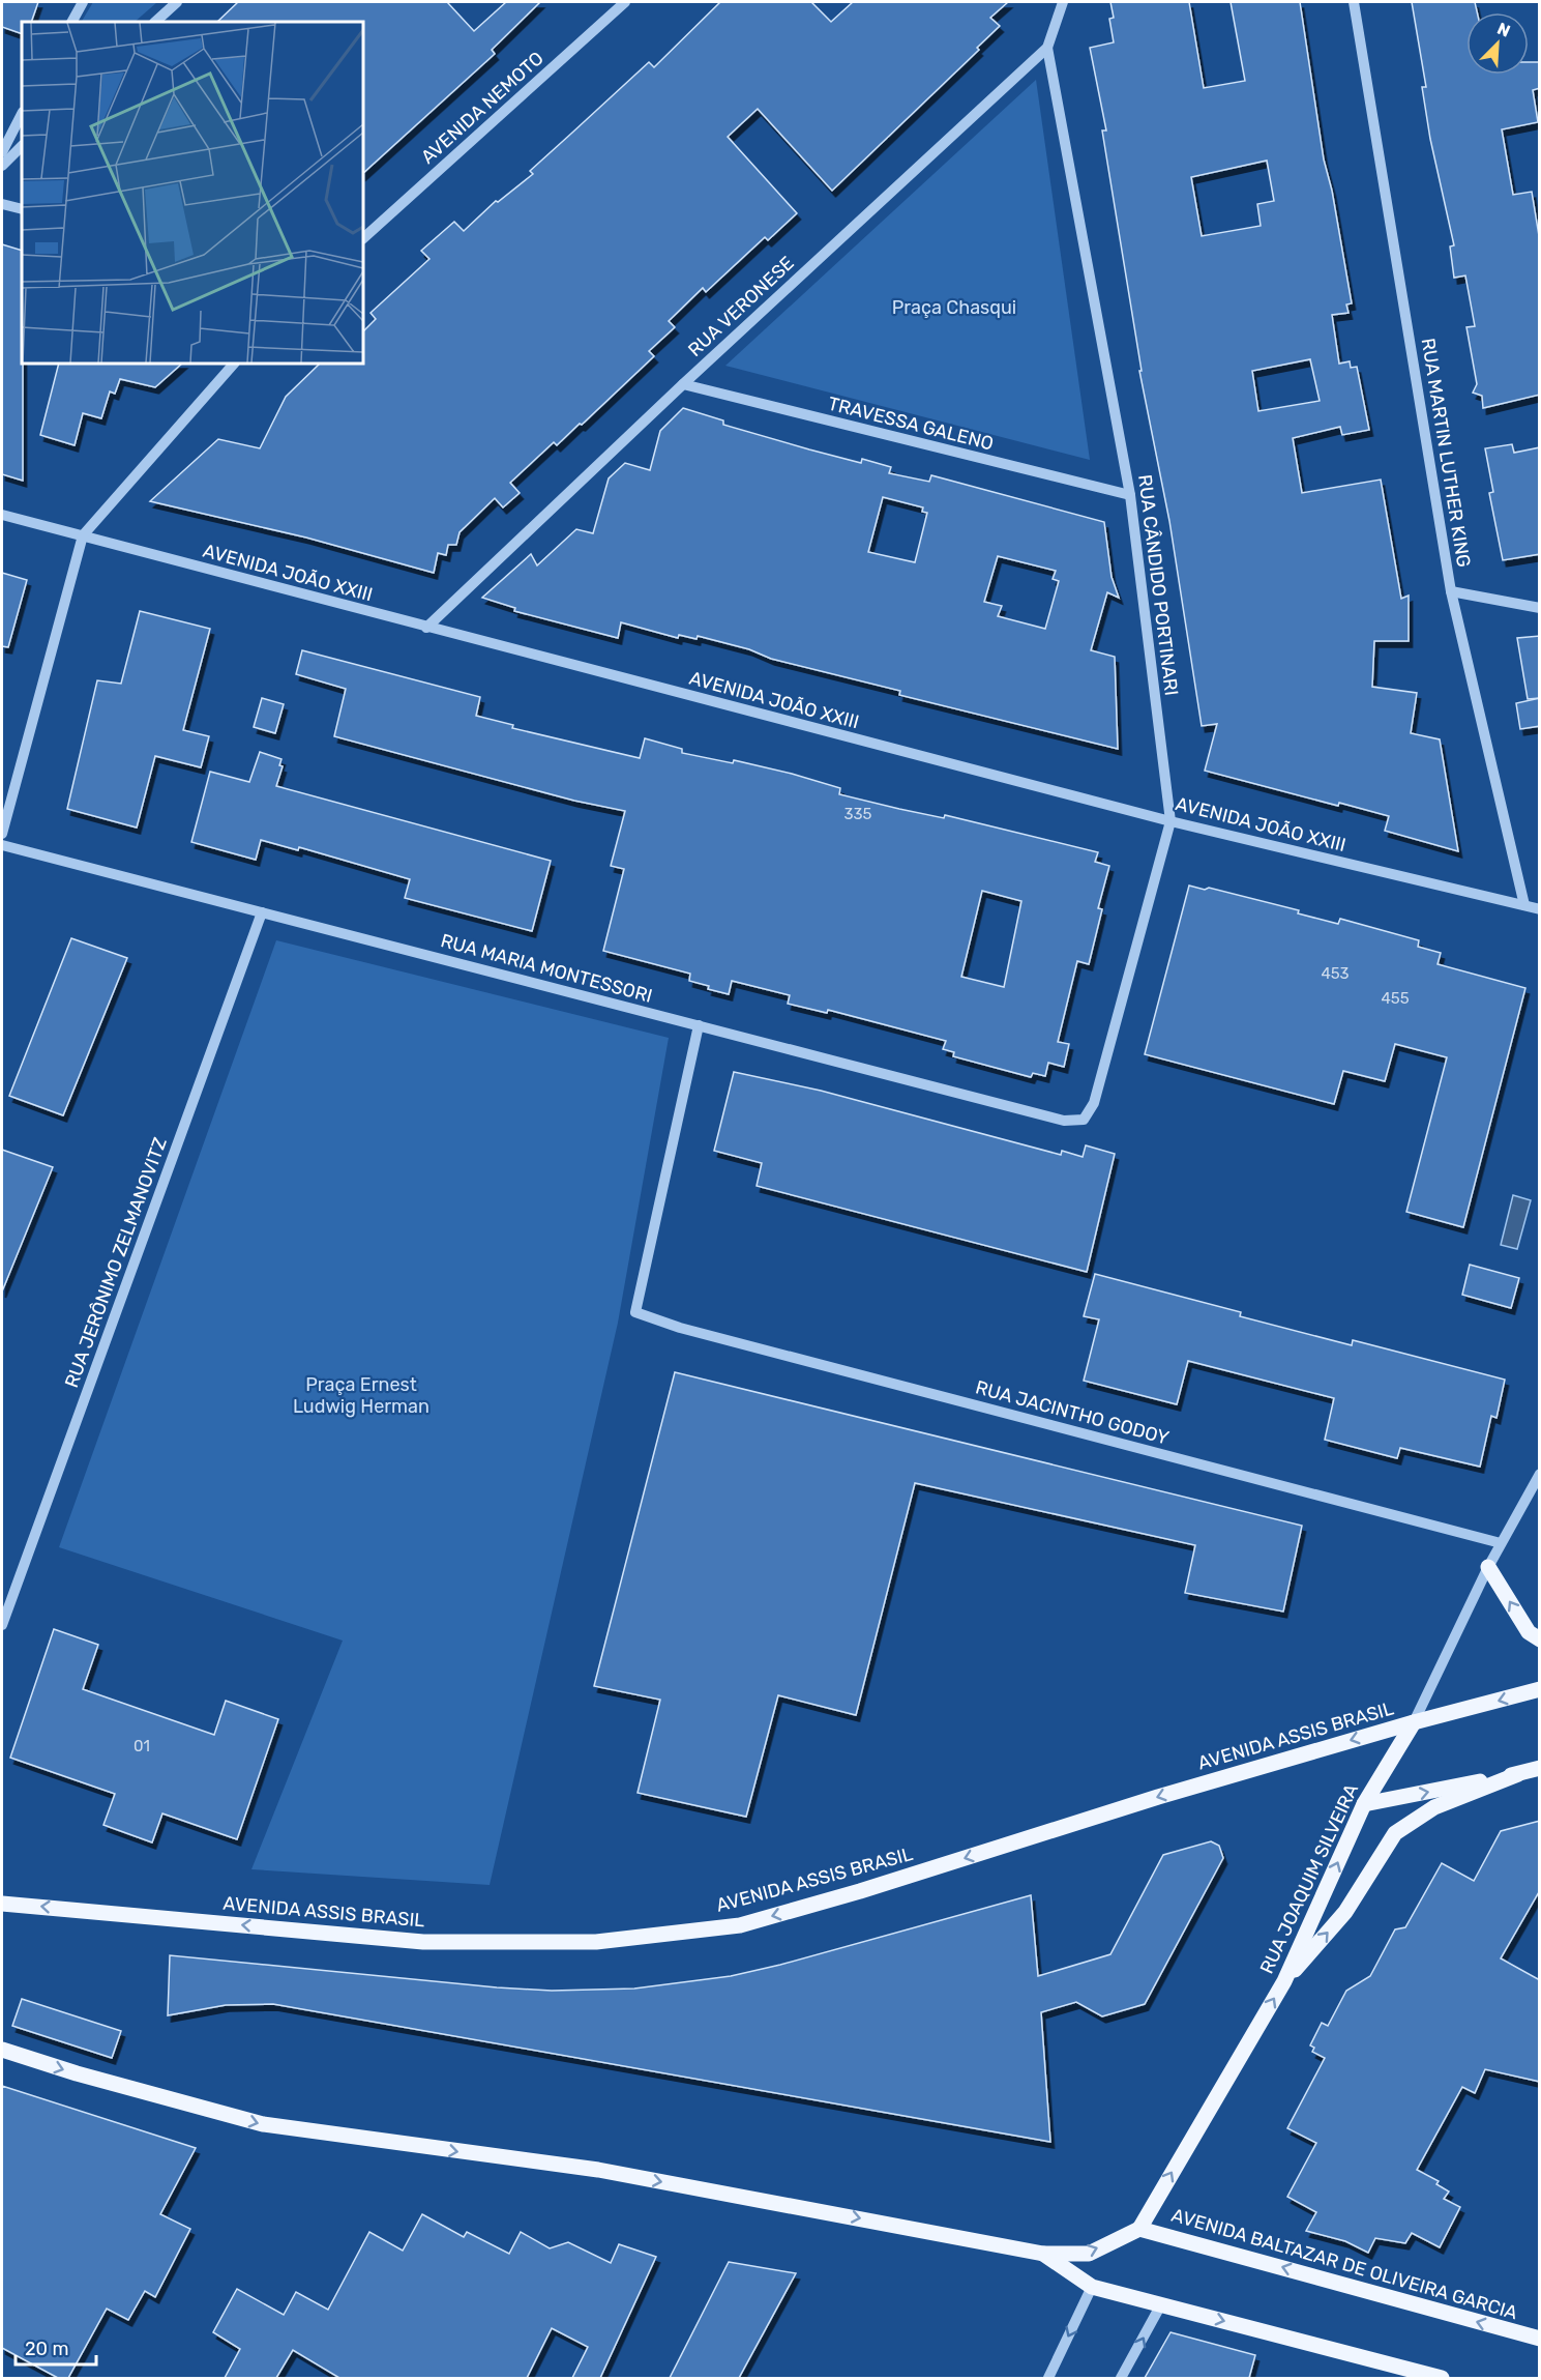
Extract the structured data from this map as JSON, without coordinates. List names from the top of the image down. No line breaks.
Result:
{"streets":{"main road":["AVENIDA ASSIS BRASIL","RUA JOAQUIM SILVEIRA","AVENIDA BALTAZAR DE OLIVEIRA GARCIA"],"street":["AVENIDA NEMOTO","RUA VERONESE","TRAVESSA GALENO","RUA MARTIN LUTHER KING","AVENIDA JOÃO XXIII","RUA CÂNDIDO PORTINARI","RUA MARIA MONTESSORI","RUA JERÔNIMO ZELMANOVITZ","RUA JACINTHO GODOY"]},"crossings":[["RUA VERONESE","TRAVESSA GALENO"],["RUA VERONESE","AVENIDA JOÃO XXIII"],["RUA VERONESE","RUA CÂNDIDO PORTINARI"],["TRAVESSA GALENO","RUA CÂNDIDO PORTINARI"],["RUA MARTIN LUTHER KING","AVENIDA JOÃO XXIII"],["AVENIDA JOÃO XXIII","RUA CÂNDIDO PORTINARI"],["RUA CÂNDIDO PORTINARI","RUA MARIA MONTESSORI"],["RUA MARIA MONTESSORI","RUA JERÔNIMO ZELMANOVITZ"],["RUA MARIA MONTESSORI","RUA JACINTHO GODOY"],["RUA JACINTHO GODOY","RUA JOAQUIM SILVEIRA"],["AVENIDA ASSIS BRASIL","RUA JOAQUIM SILVEIRA"],["RUA JOAQUIM SILVEIRA","AVENIDA BALTAZAR DE OLIVEIRA GARCIA"]],"one_way":["AVENIDA ASSIS BRASIL","RUA JOAQUIM SILVEIRA"],"parks":["Praça Chasqui","Praça Ernest Ludwig Herman"],"house_numbers":["335","453","455","01"],"scale_bar":"20 m","north":"top right"}
